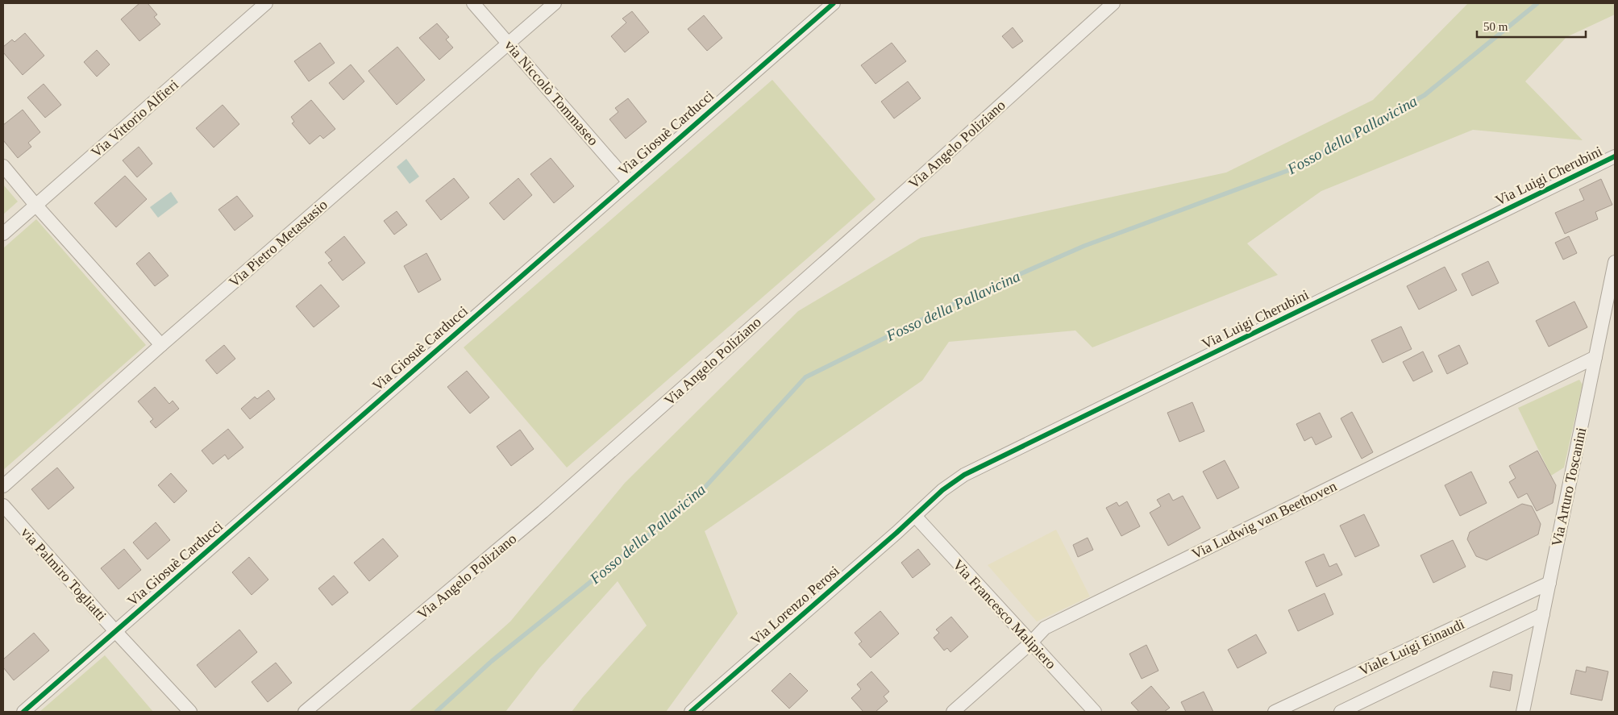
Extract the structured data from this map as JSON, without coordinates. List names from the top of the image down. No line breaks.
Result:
{"streets":{"street":["via Niccolò Tommaseo","Via Vittorio Alfieri","Via Giosuè Carducci","Via Angelo Poliziano","Via Luigi Cherubini","Via Pietro Metastasio","Via Arturo Toscanini","Via Ludwig van Beethoven","via Palmiro Togliatti","Via Lorenzo Perosi","Via Francesco Malipiero","Viale Luigi Einaudi"]},"crossings":[["via Niccolò Tommaseo","Via Giosuè Carducci"],["via Niccolò Tommaseo","Via Pietro Metastasio"],["Via Giosuè Carducci","via Palmiro Togliatti"],["Via Luigi Cherubini","Via Lorenzo Perosi"],["Via Luigi Cherubini","Via Francesco Malipiero"],["Via Arturo Toscanini","Via Ludwig van Beethoven"],["Via Arturo Toscanini","Viale Luigi Einaudi"],["Via Ludwig van Beethoven","Via Francesco Malipiero"],["Via Lorenzo Perosi","Via Francesco Malipiero"]],"water":["Fosso della Pallavicina"],"scale_bar":"50 m"}
